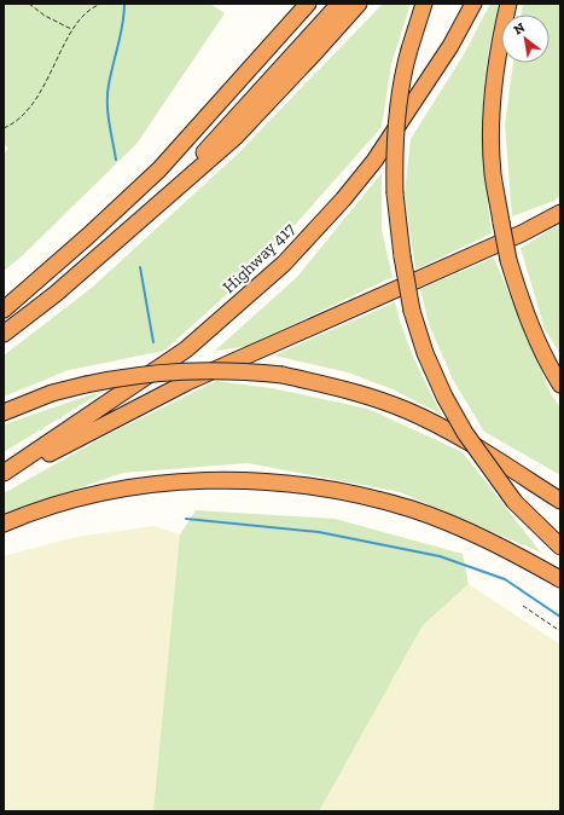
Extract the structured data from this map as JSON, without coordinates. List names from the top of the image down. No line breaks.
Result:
{"streets":{"highway":["Highway 417"]},"north":"top left"}
